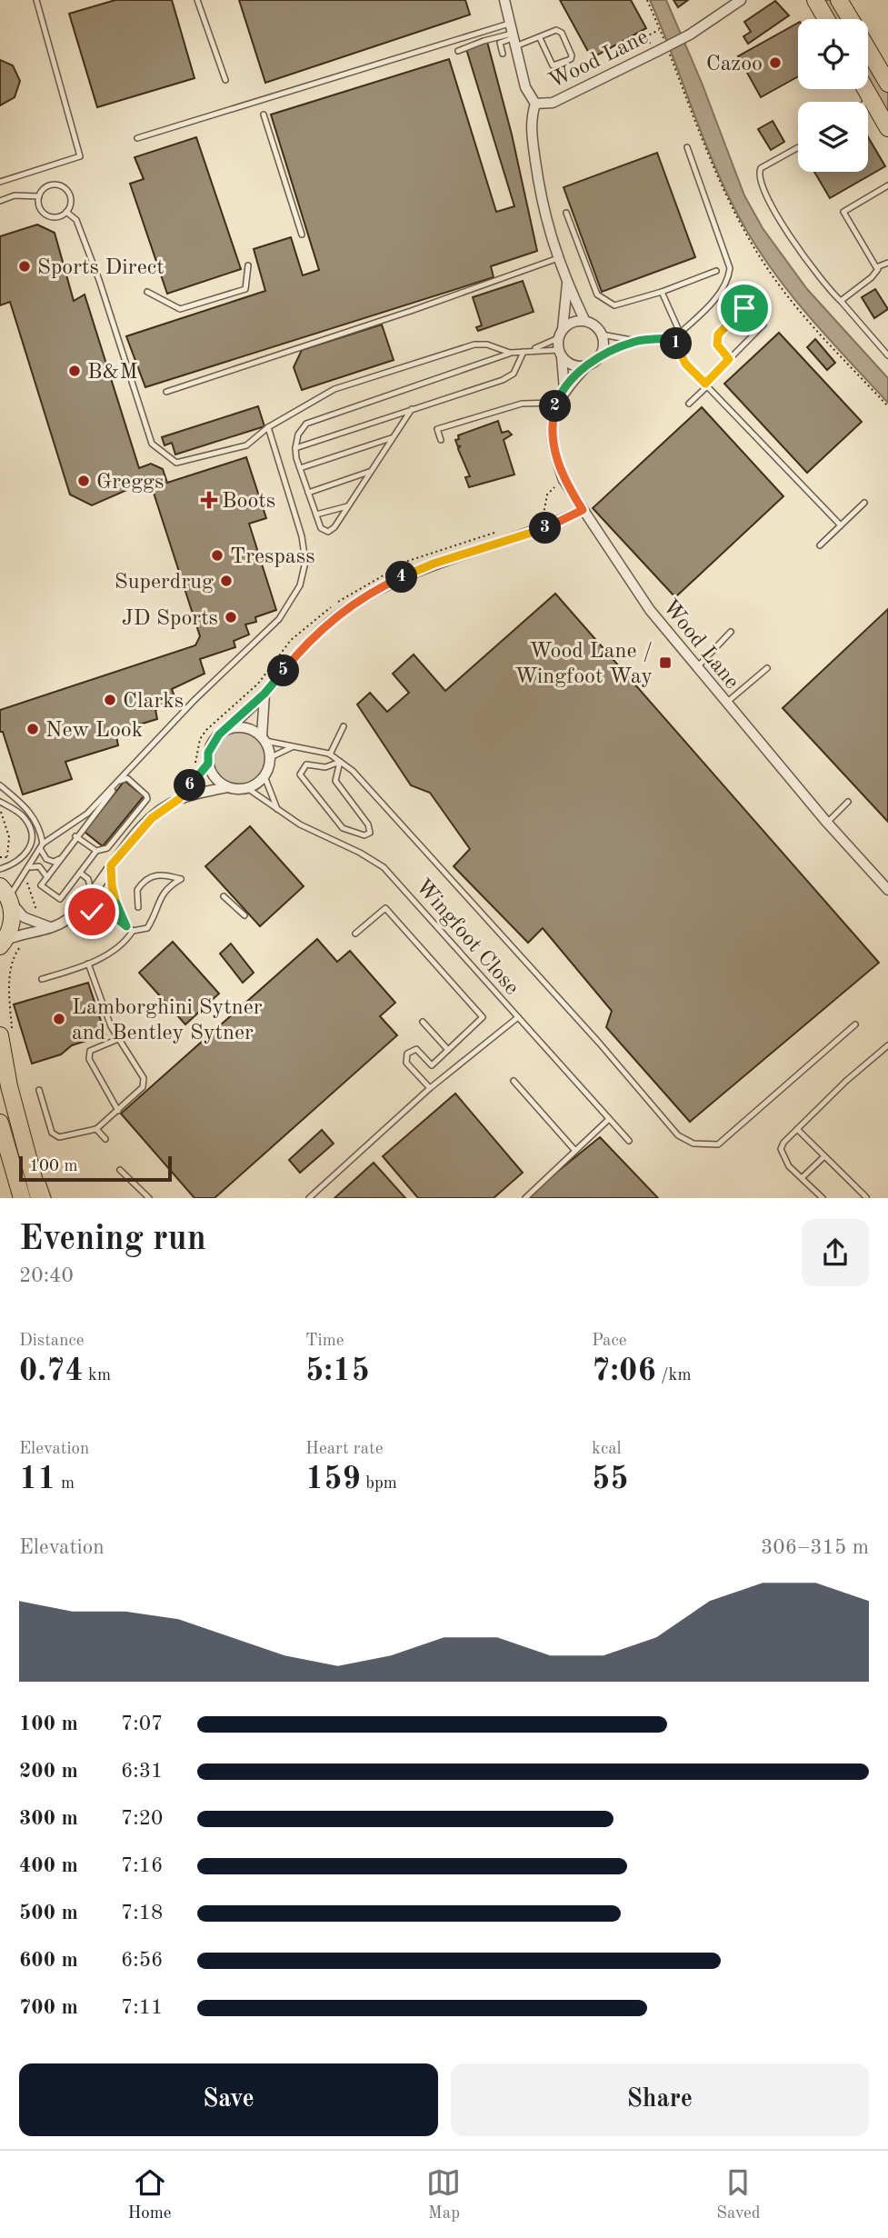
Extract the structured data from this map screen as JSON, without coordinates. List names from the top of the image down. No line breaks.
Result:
{"streets":{"street":["Wood Lane"],"lane":["Wingfoot Close"]},"places":{"other":["Cazoo","Sports Direct","B&M","Greggs","Trespass","Superdrug","JD Sports","Clarks","New Look","Lamborghini Sytner and Bentley Sytner"],"health":["Boots"],"transit":["Wood Lane / Wingfoot Way"]},"scale_bar":"100 m","page":{"pins":["1","2","3","4","5","6"],"scale":"100 m","heading":["Evening run","20:40"],"stats":[["Distance","0.74 km"],["Time","5:15"],["Pace","7:06 /km"],["Elevation","11 m"],["Heart rate","159 bpm"],["kcal","55"]],"chart":["Elevation","306–315 m"],"list":[{"name":"100 m","note":"7:07"},{"name":"200 m","note":"6:31"},{"name":"300 m","note":"7:20"},{"name":"400 m","note":"7:16"},{"name":"500 m","note":"7:18"},{"name":"600 m","note":"6:56"},{"name":"700 m","note":"7:11"}],"buttons":["Save","Share"],"tabs":["Home","Map","Saved"]}}
